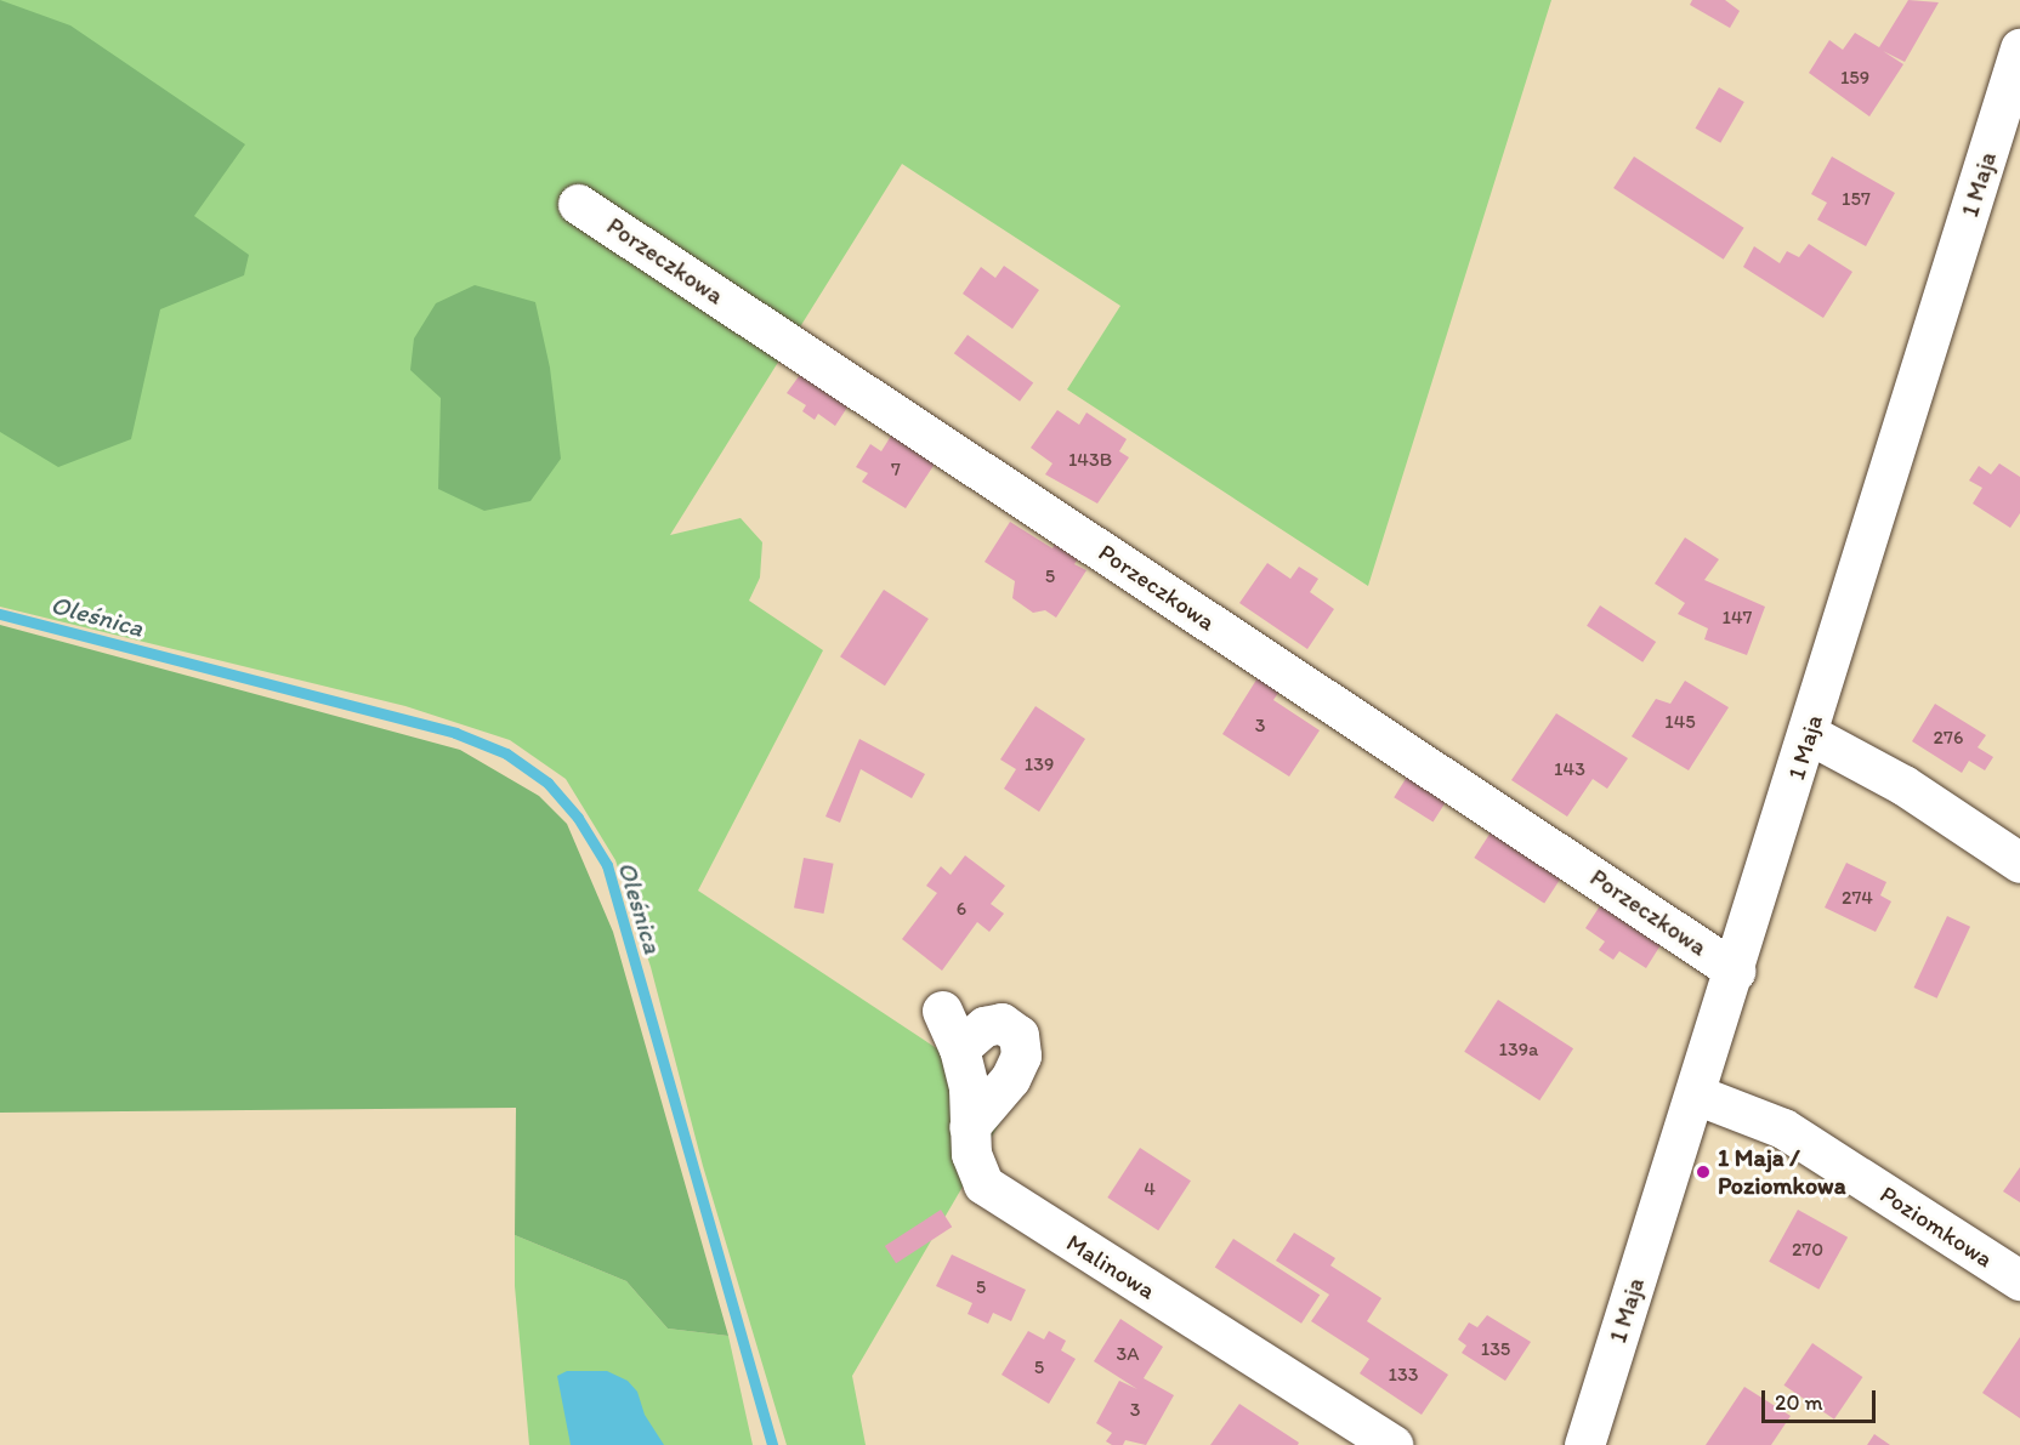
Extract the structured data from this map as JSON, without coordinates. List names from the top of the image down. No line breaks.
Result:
{"streets":{"street":["1 Maja","Porzeczkowa","Poziomkowa","Malinowa"]},"crossings":[["1 Maja","Porzeczkowa"],["1 Maja","Poziomkowa"]],"water":["Oleśnica"],"places":["1 Maja / Poziomkowa"],"house_numbers":["159","157","143B","7","5","147","145","3","276","139","143","274","6","139a","4","270","5","135","3A","5","133","3"],"scale_bar":"20 m"}
